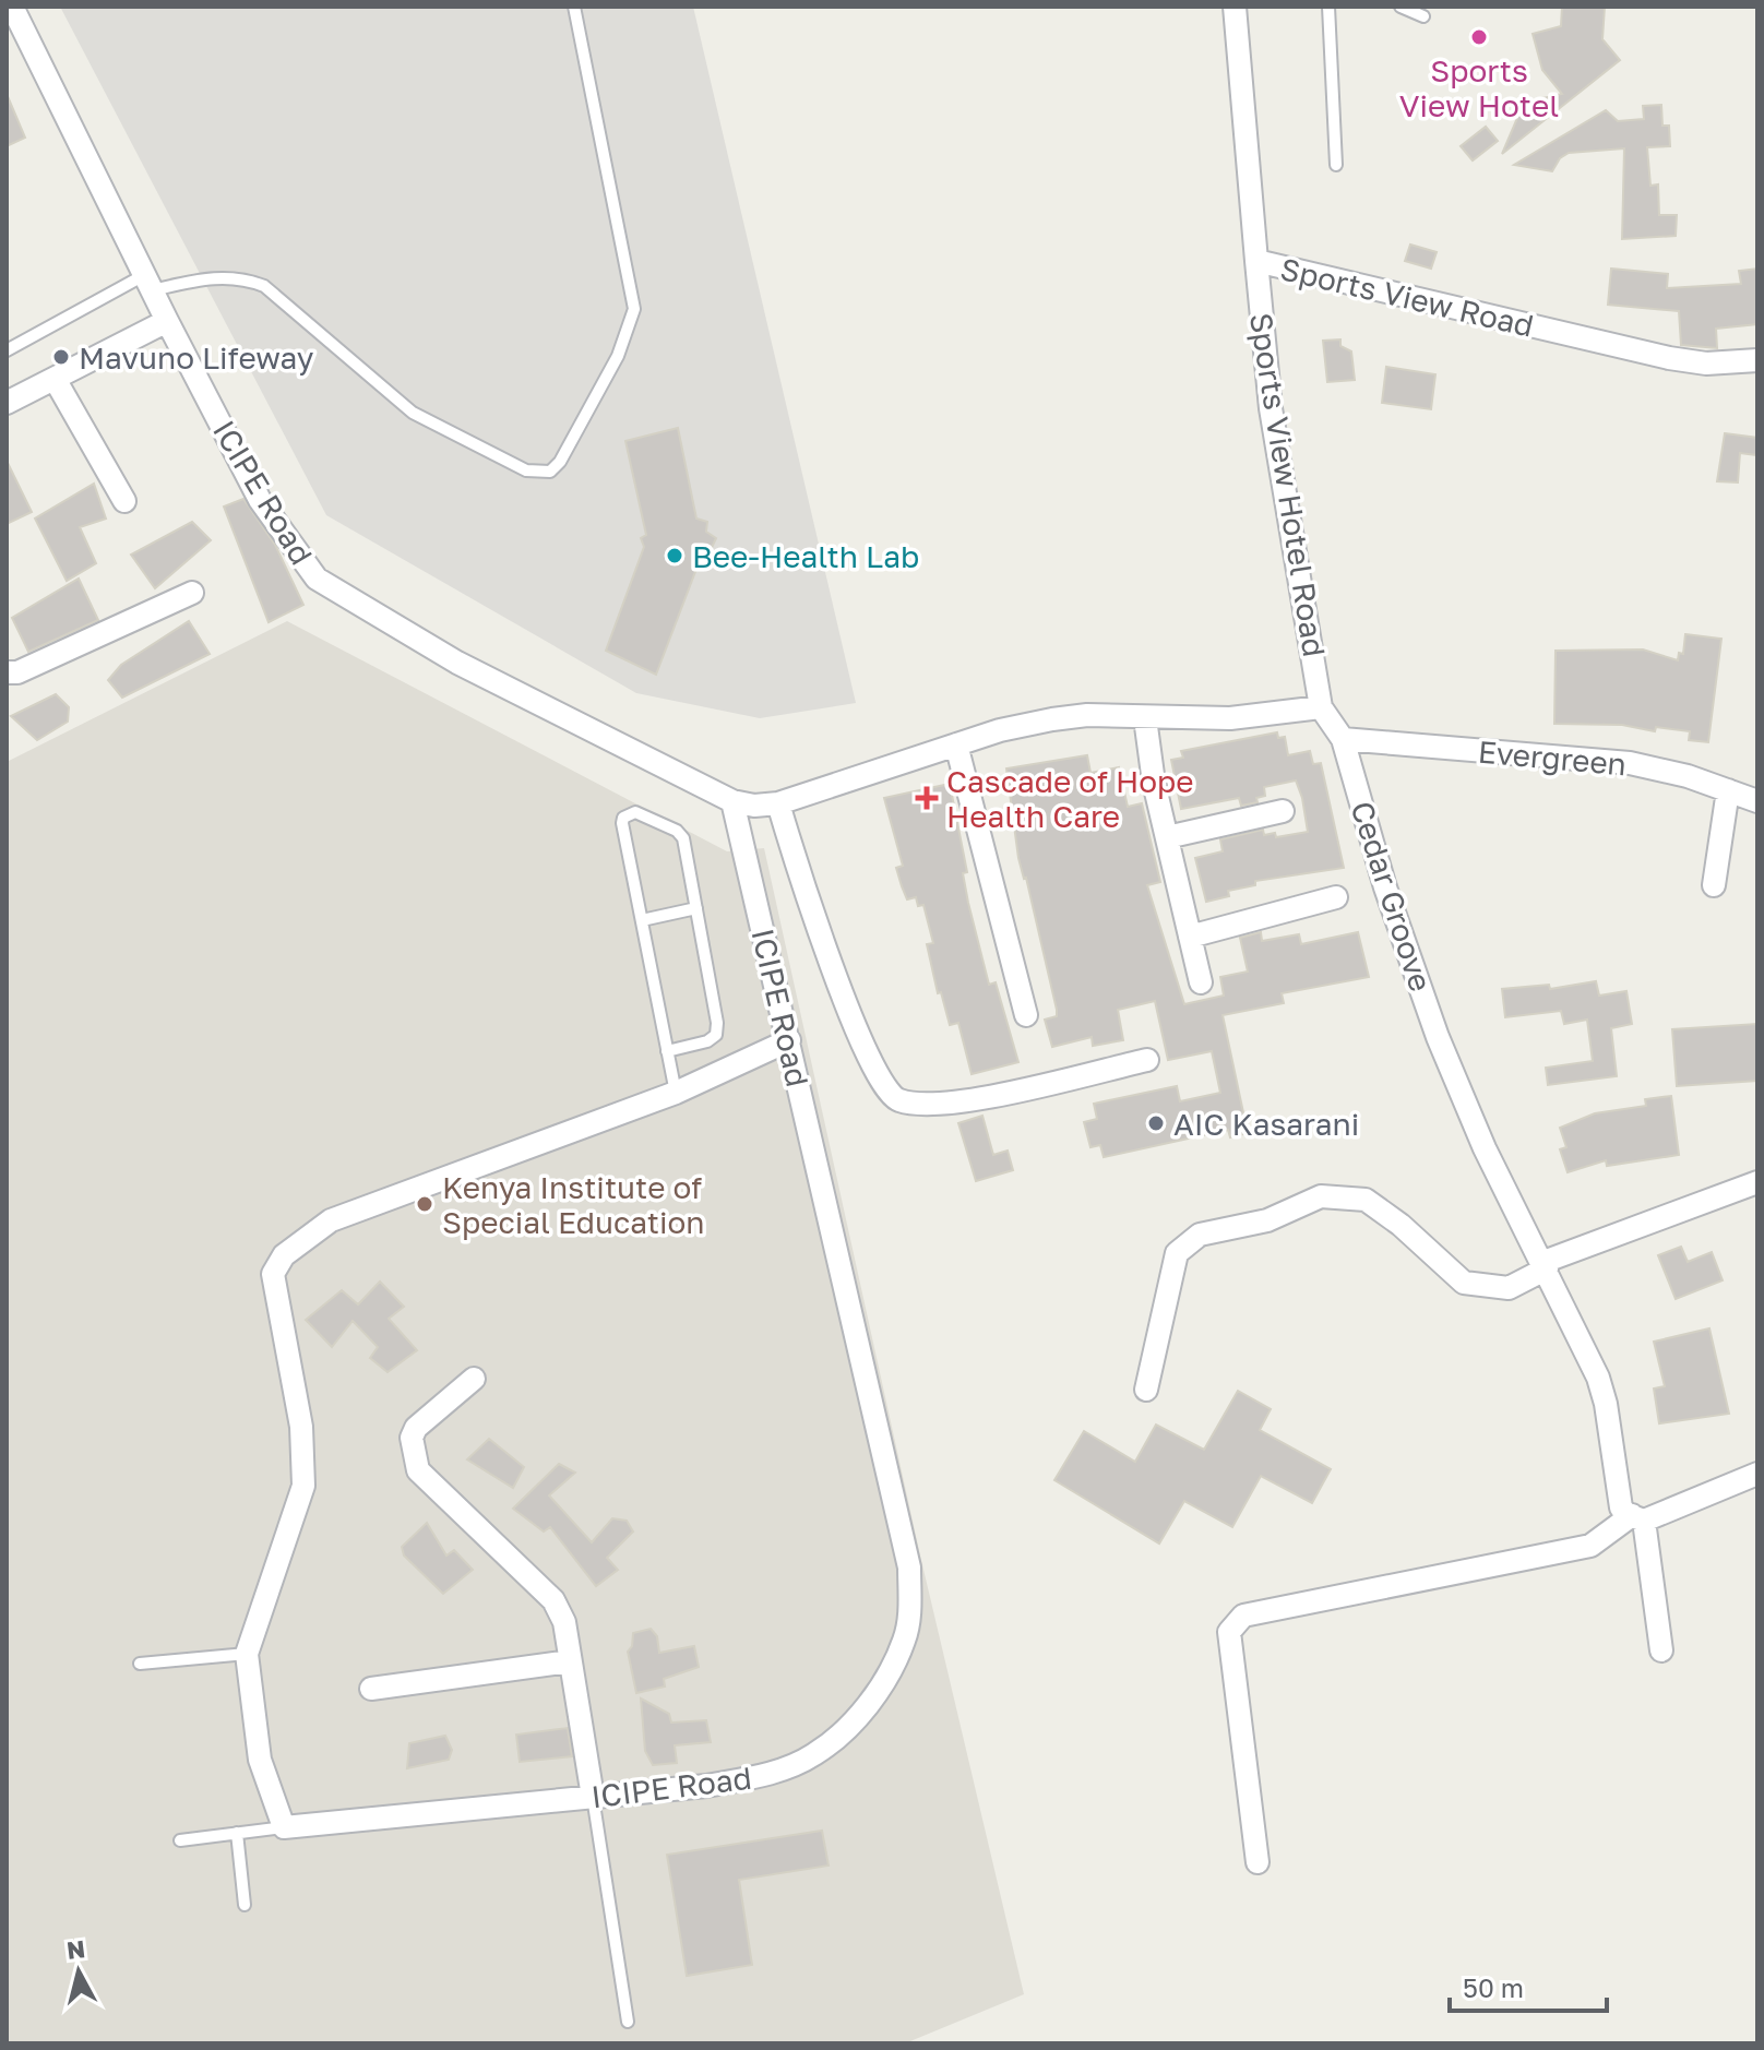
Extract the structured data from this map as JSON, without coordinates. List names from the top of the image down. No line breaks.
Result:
{"streets":{"street":["Sports View Road","Sports View Hotel Road","ICIPE Road","Evergreen","Cedar Groove"]},"crossings":[["Sports View Road","Sports View Hotel Road"],["Sports View Hotel Road","Cedar Groove"],["Evergreen","Cedar Groove"]],"places":{"other":["Sports View Hotel","Mavuno Lifeway","Bee-Health Lab","AIC Kasarani","Kenya Institute of Special Education"],"health":["Cascade of Hope Health Care"]},"scale_bar":"50 m","north":"top"}
